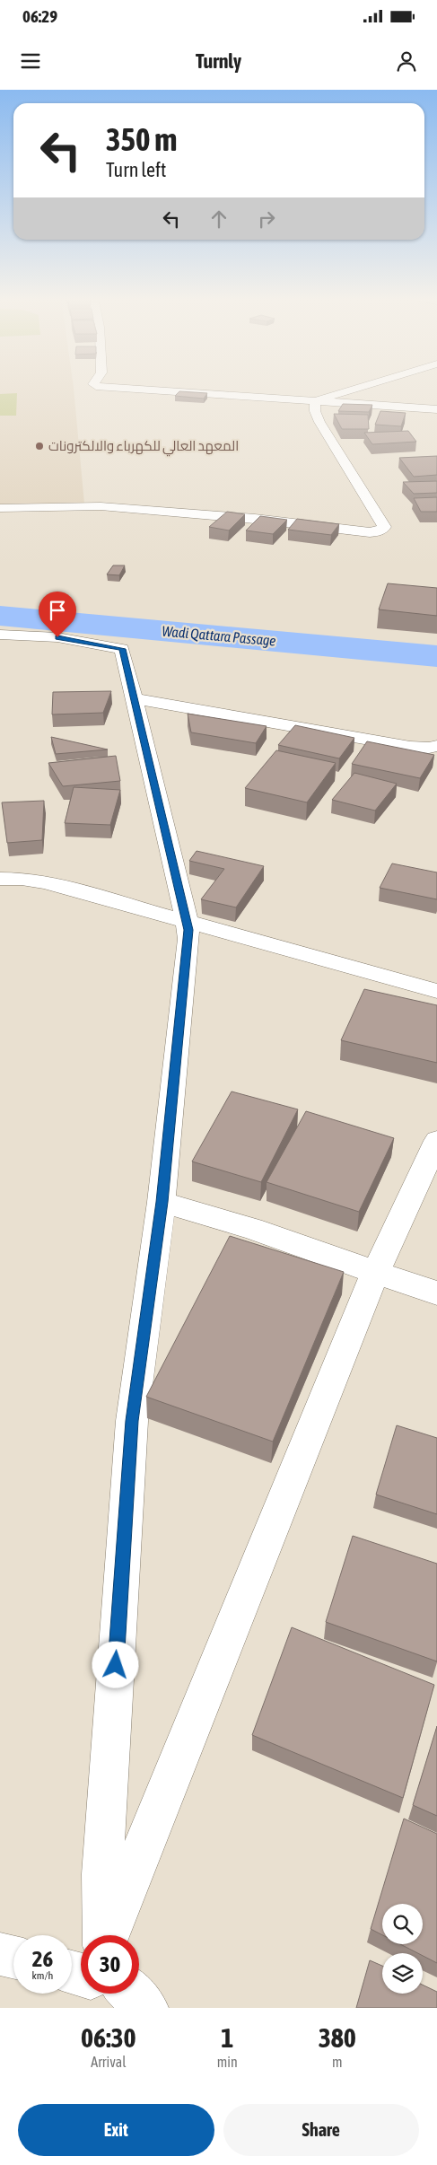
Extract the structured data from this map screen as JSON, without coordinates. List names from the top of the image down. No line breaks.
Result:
{"water":["Wadi Qattara Passage"],"places":["المعهد العالي للكهرباء والالكترونات"],"page":{"status":"06:29","header":"Turnly","turn":["350 m","Turn left"],"speed":"26 km/h","limit":"30","eta":["06:30","Arrival","1","min","380","m"],"buttons":["Exit","Share"]}}
